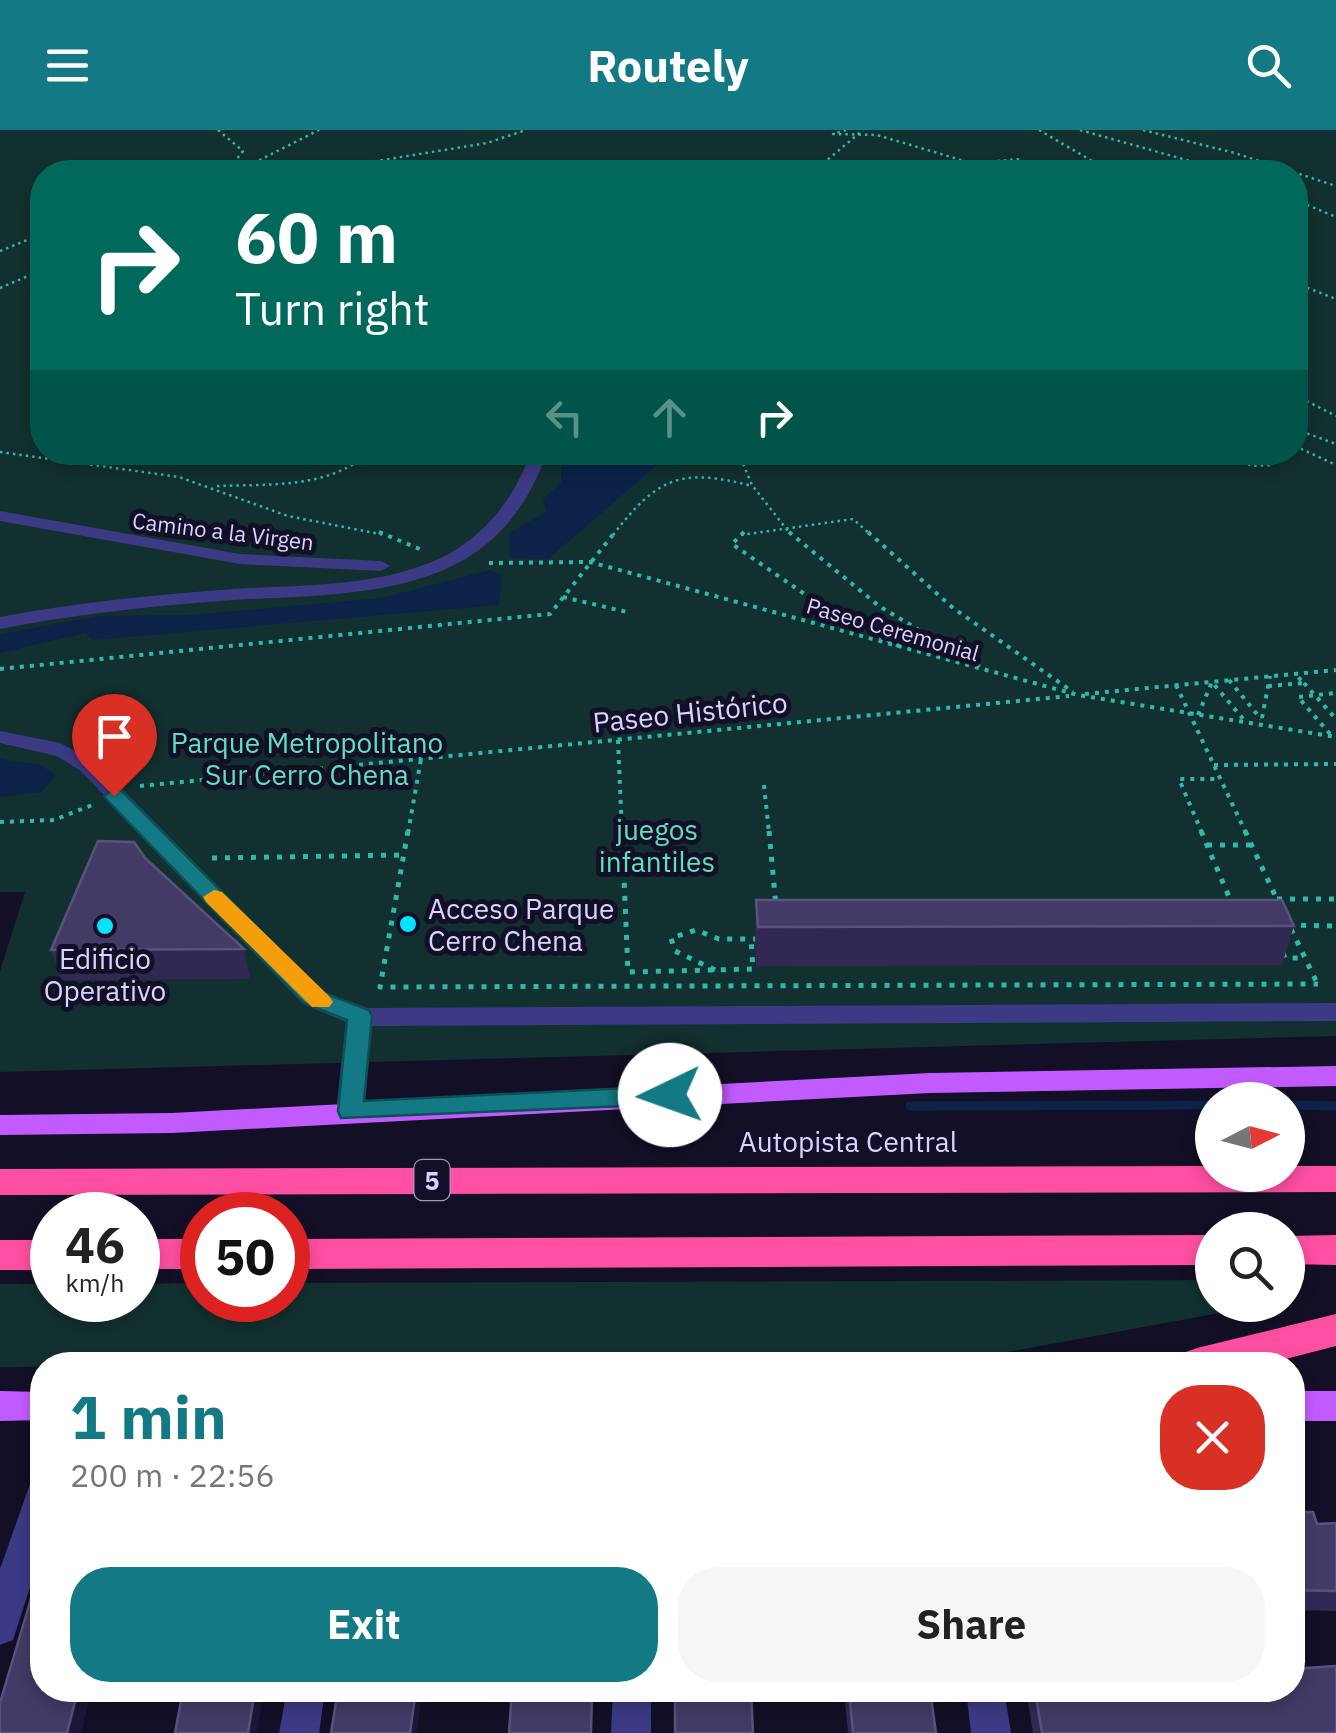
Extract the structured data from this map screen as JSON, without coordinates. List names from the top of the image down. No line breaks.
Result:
{"streets":{"highway":["Autopista Central","5"],"street":["Camino a la Virgen"],"path":["Paseo Ceremonial","Paseo Histórico"]},"crossings":[["Camino a la Virgen","Paseo Ceremonial"],["Paseo Ceremonial","Paseo Histórico"]],"parks":["Parque Metropolitano Sur Cerro Chena","juegos infantiles"],"places":["Acceso Parque Cerro Chena","Edificio Operativo"],"north":"right","page":{"header":"Routely","turn":["60 m","Turn right"],"speed":"46 km/h","limit":"50","heading":["1 min","200 m · 22:56"],"buttons":["Exit","Share"]}}
